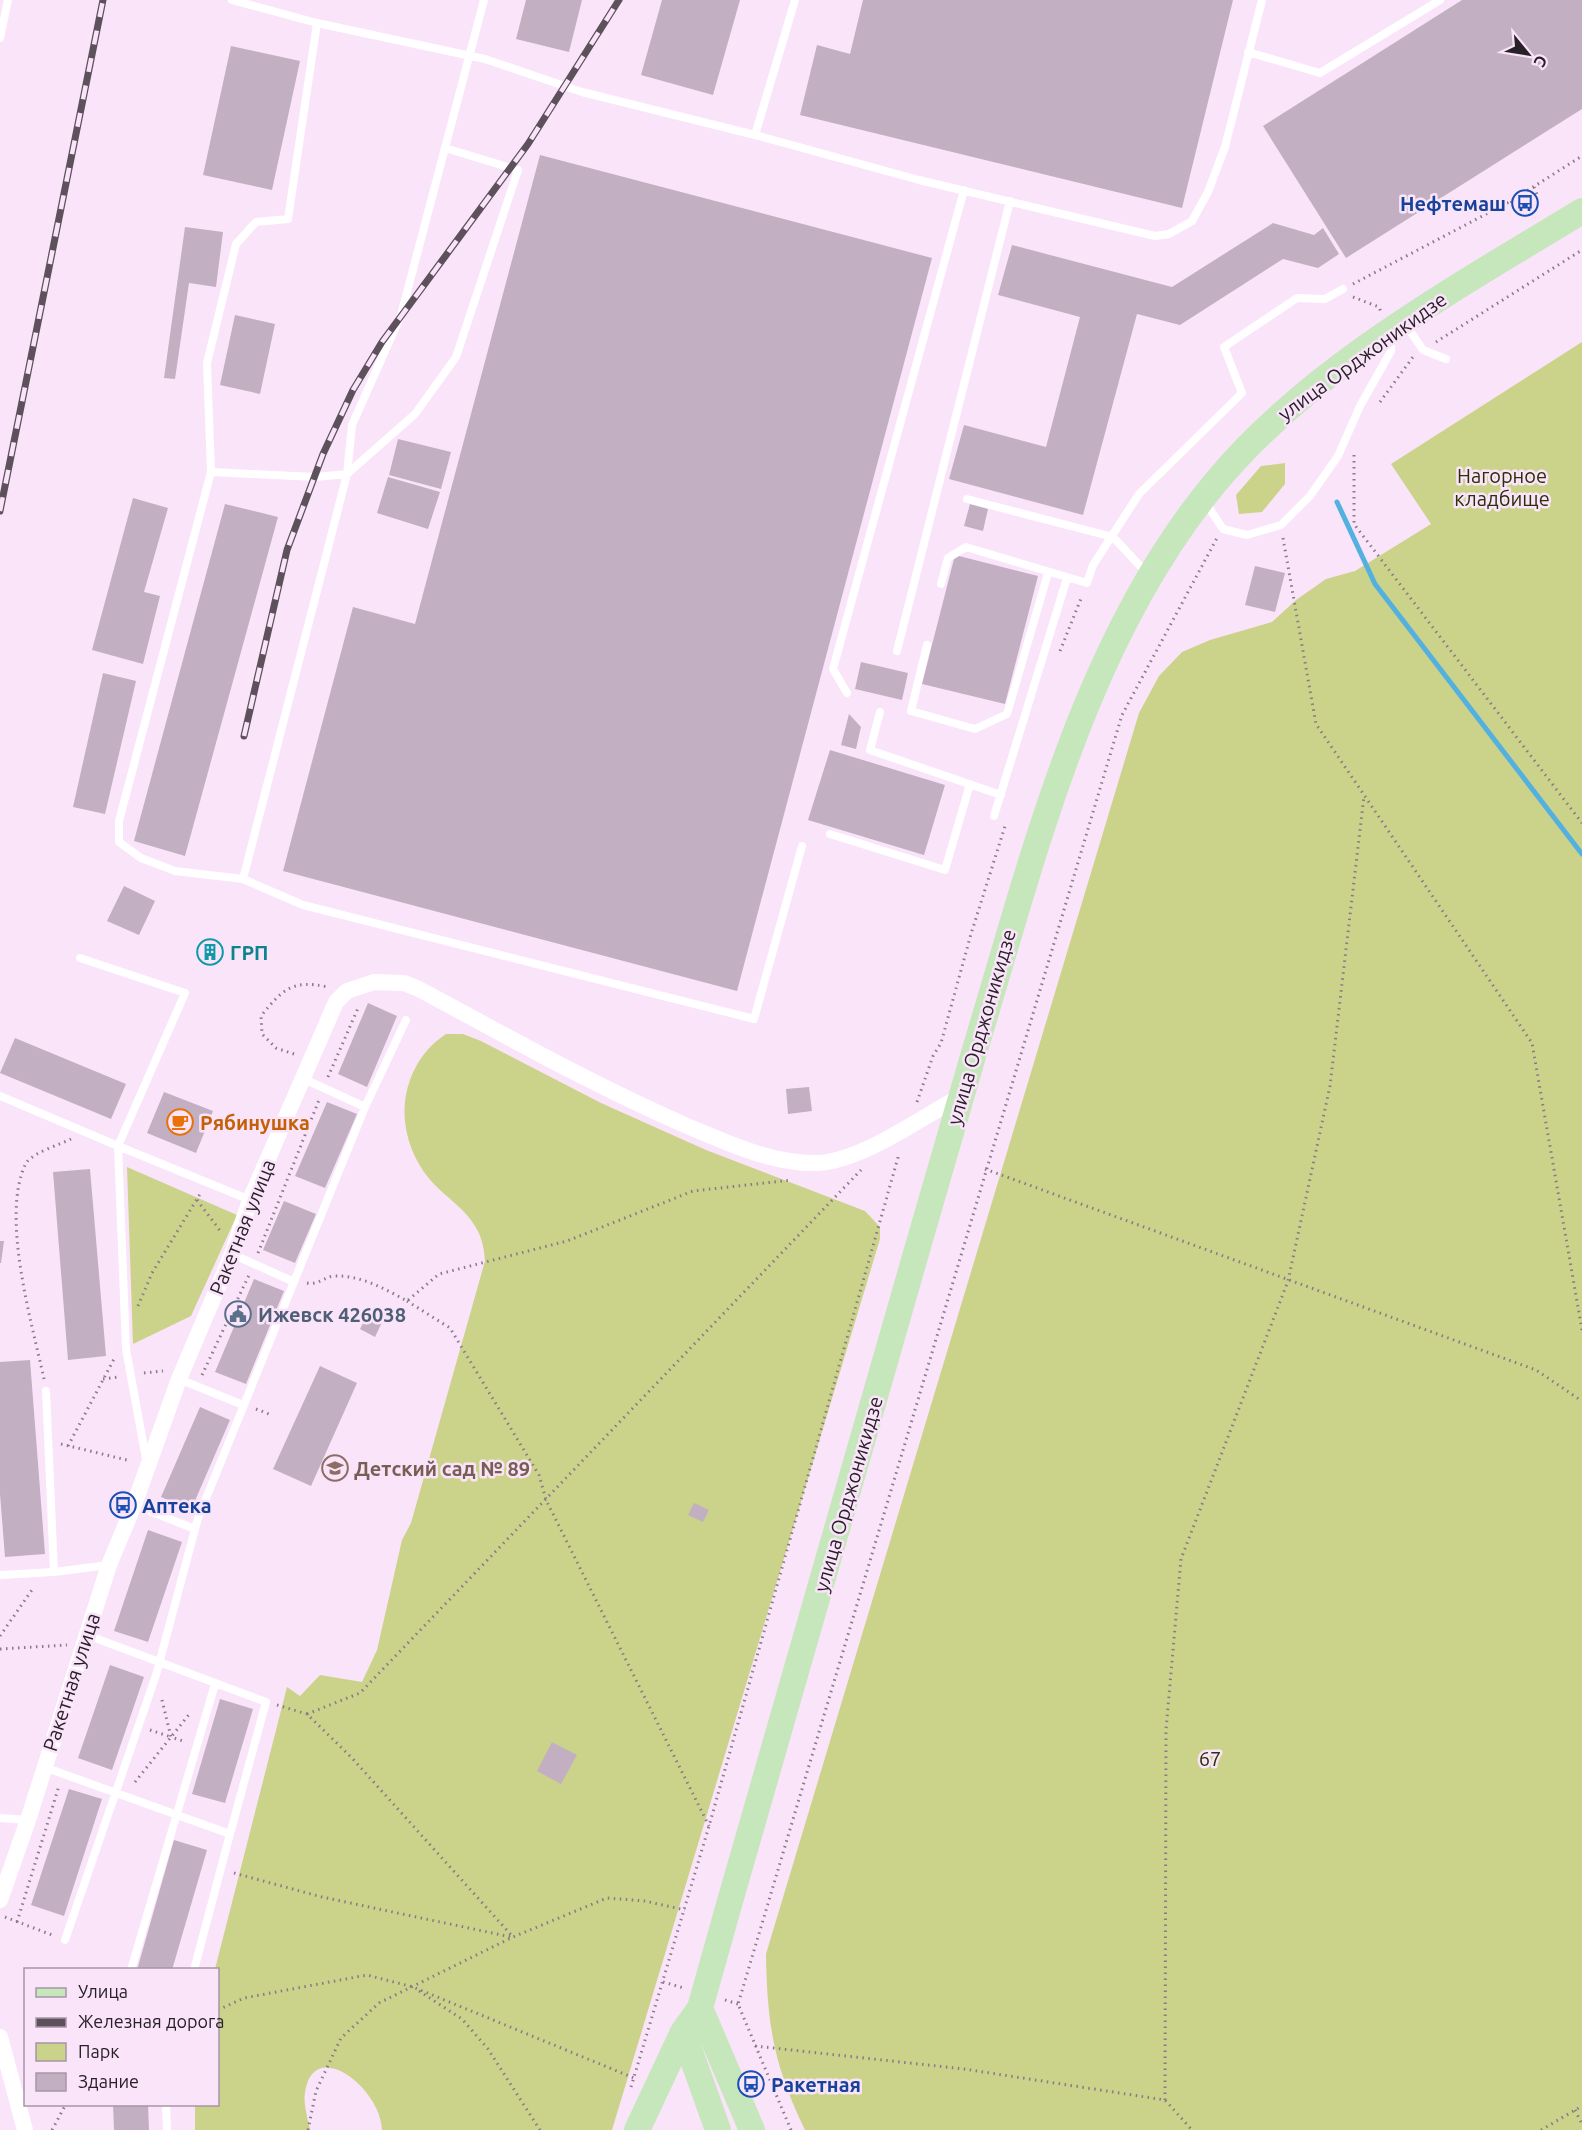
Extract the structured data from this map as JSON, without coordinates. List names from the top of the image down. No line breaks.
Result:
{"streets":{"main road":["улица Орджоникидзе"],"street":["Ракетная улица"]},"parks":["Нагорное кладбище","67"],"places":{"bus stop":["Нефтемаш","Аптека","Ракетная"],"building":["ГРП"],"cafe":["Рябинушка"],"public building":["Ижевск 426038"],"school or university":["Детский сад № 89"]},"legend":["Улица","Железная дорога","Парк","Здание"],"north":"bottom right"}
